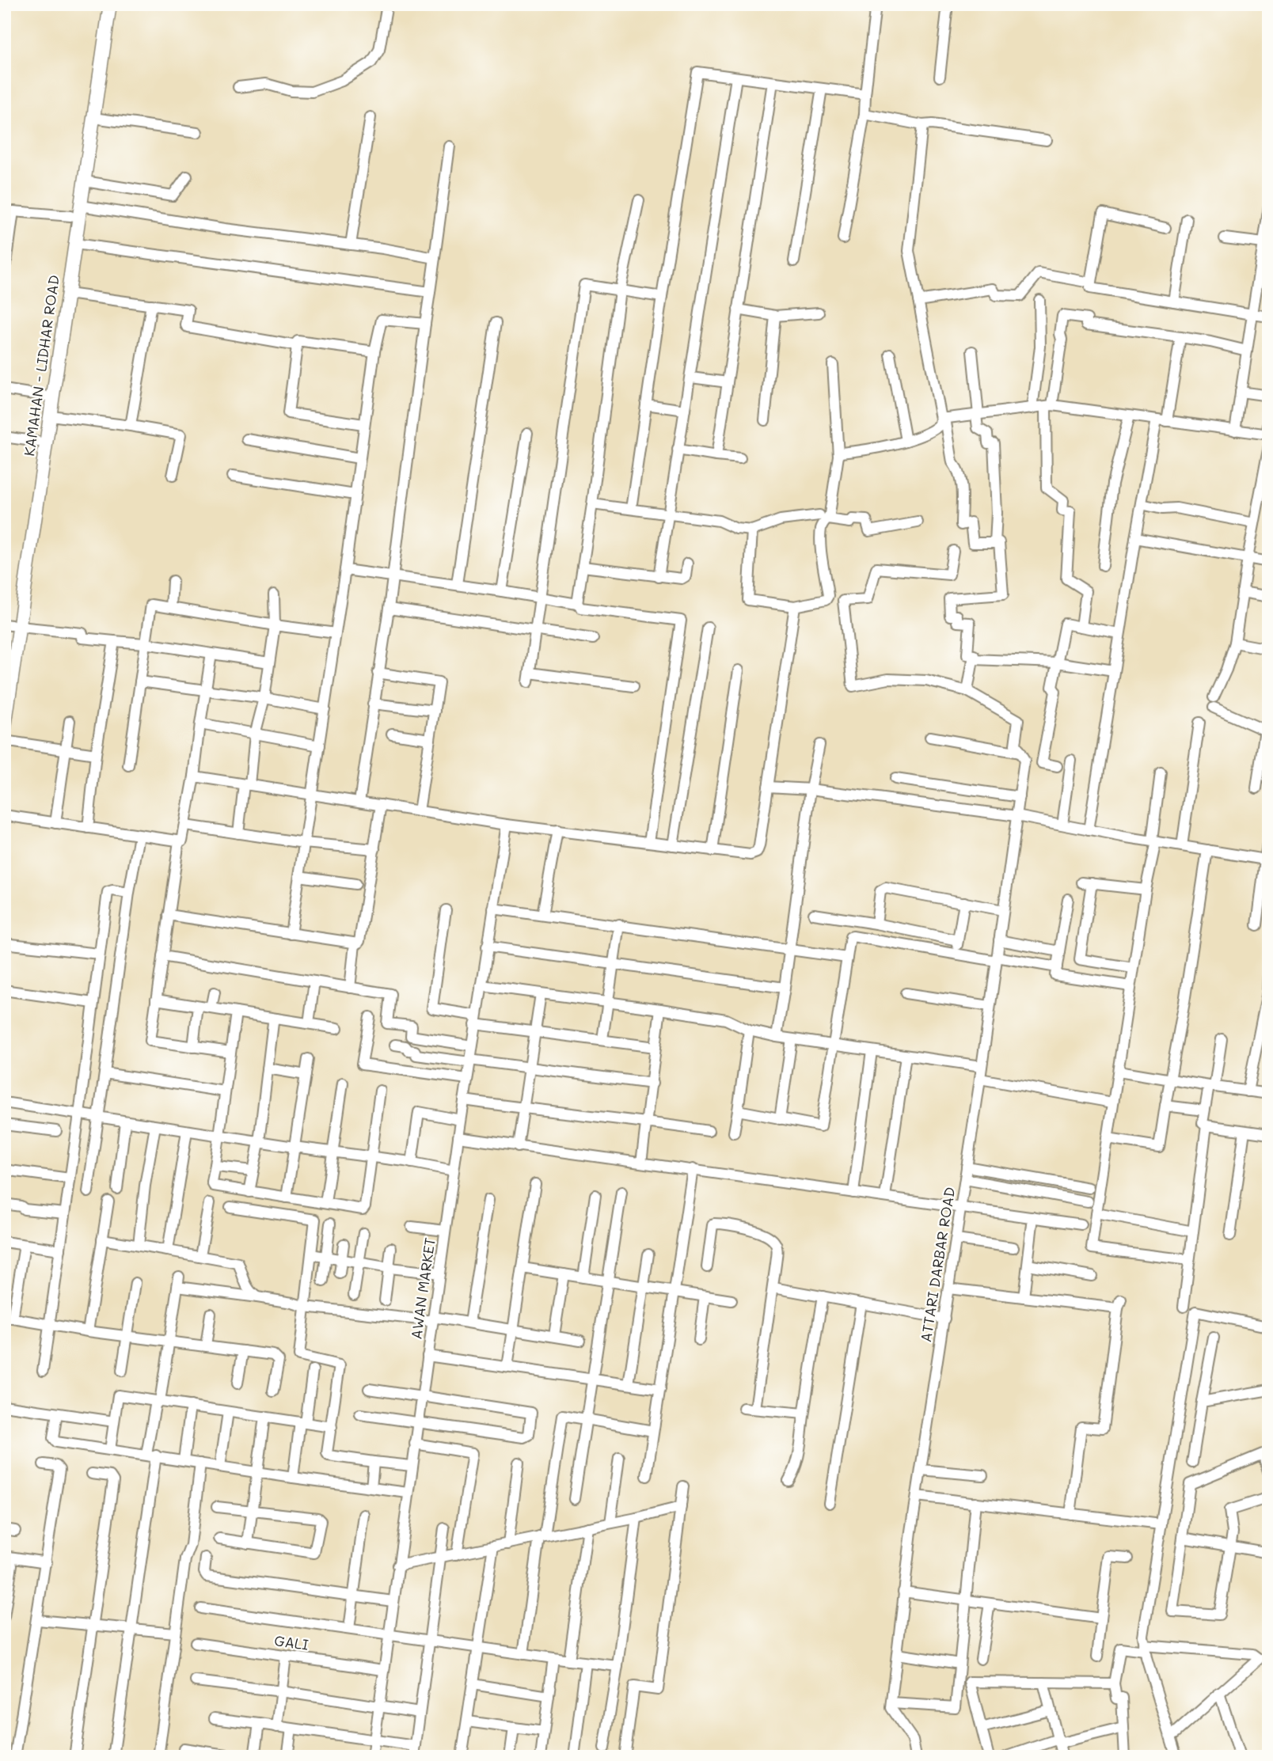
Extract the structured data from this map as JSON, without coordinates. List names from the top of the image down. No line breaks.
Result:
{"streets":{"main road":["KAMAHAN - LIDHAR ROAD"],"street":["ATTARI DARBAR ROAD","AWAN MARKET","GALI"]},"crossings":[["AWAN MARKET","GALI"]]}
